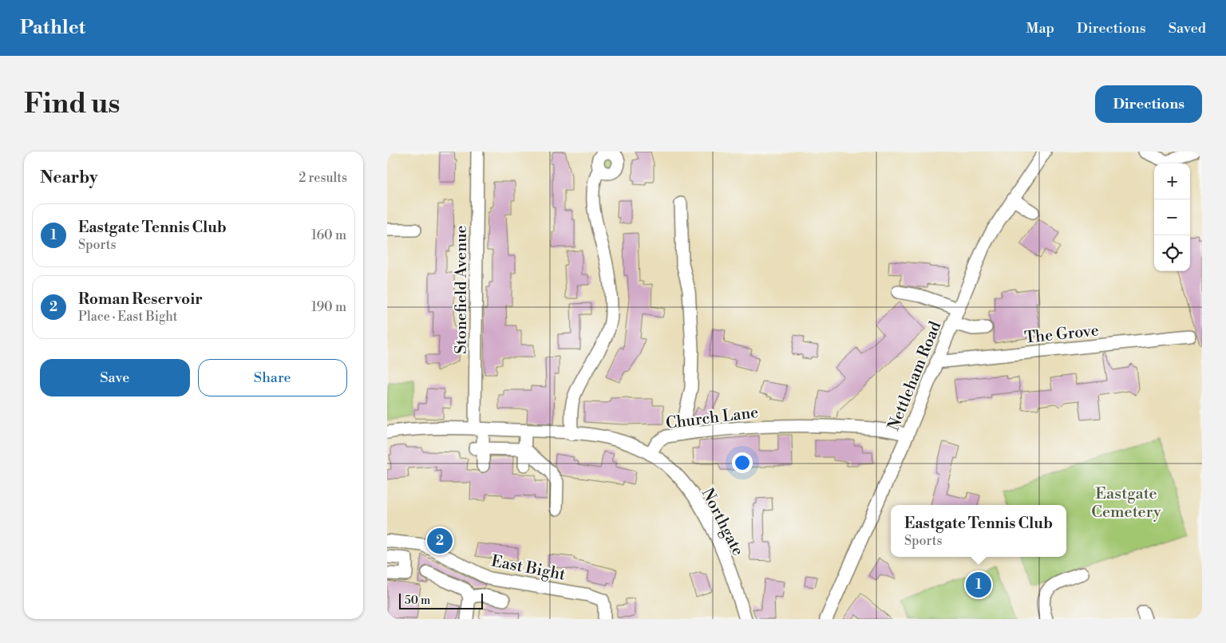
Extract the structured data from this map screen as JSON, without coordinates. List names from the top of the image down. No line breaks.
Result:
{"streets":{"street":["Stonefield Avenue","The Grove","Nettleham Road","Church Lane","Northgate","East Bight"]},"crossings":[["The Grove","Nettleham Road"],["Nettleham Road","Church Lane"],["Church Lane","Northgate"]],"parks":["Eastgate Cemetery"],"scale_bar":"50 m","page":{"header":"Pathlet","nav":["Map","Directions","Saved"],"buttons":["Directions",["Save","Share"]],"title":"Find us","heading":["Nearby","2 results"],"map_buttons":["+","−"],"list":[{"mark":"1","name":"Eastgate Tennis Club","note":"Sports","value":"160 m"},{"mark":"2","name":"Roman Reservoir","note":"Place · East Bight","value":"190 m"}],"popup":["Eastgate Tennis Club","Sports"],"pins":["2","1"],"scale":"50 m"}}
